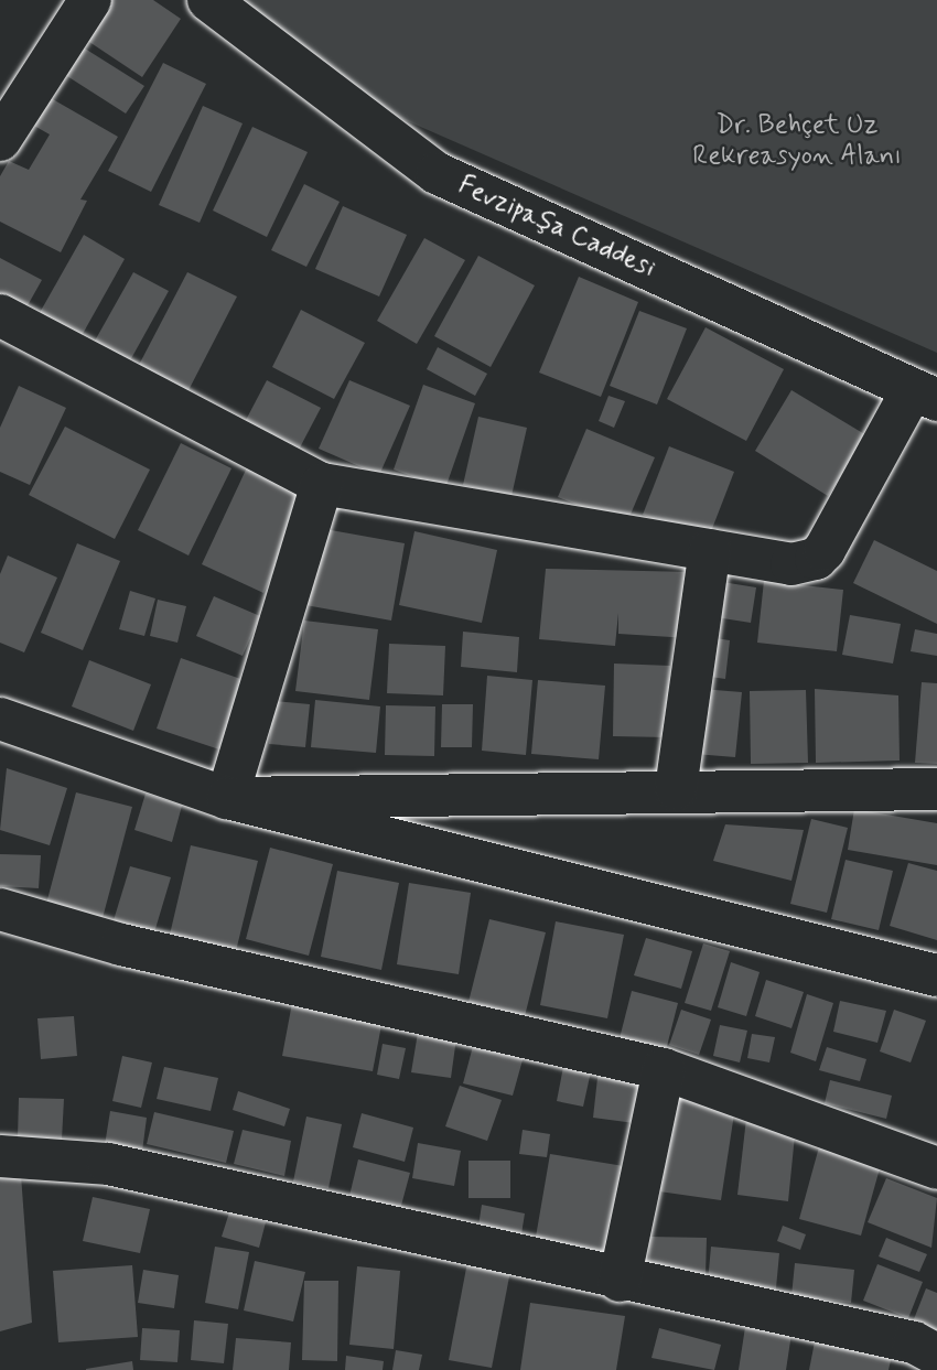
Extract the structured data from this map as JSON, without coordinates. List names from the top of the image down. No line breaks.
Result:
{"streets":{"street":["Fevzipaşa Caddesi"]},"parks":["Dr. Behçet Uz Rekreasyon Alanı"]}
